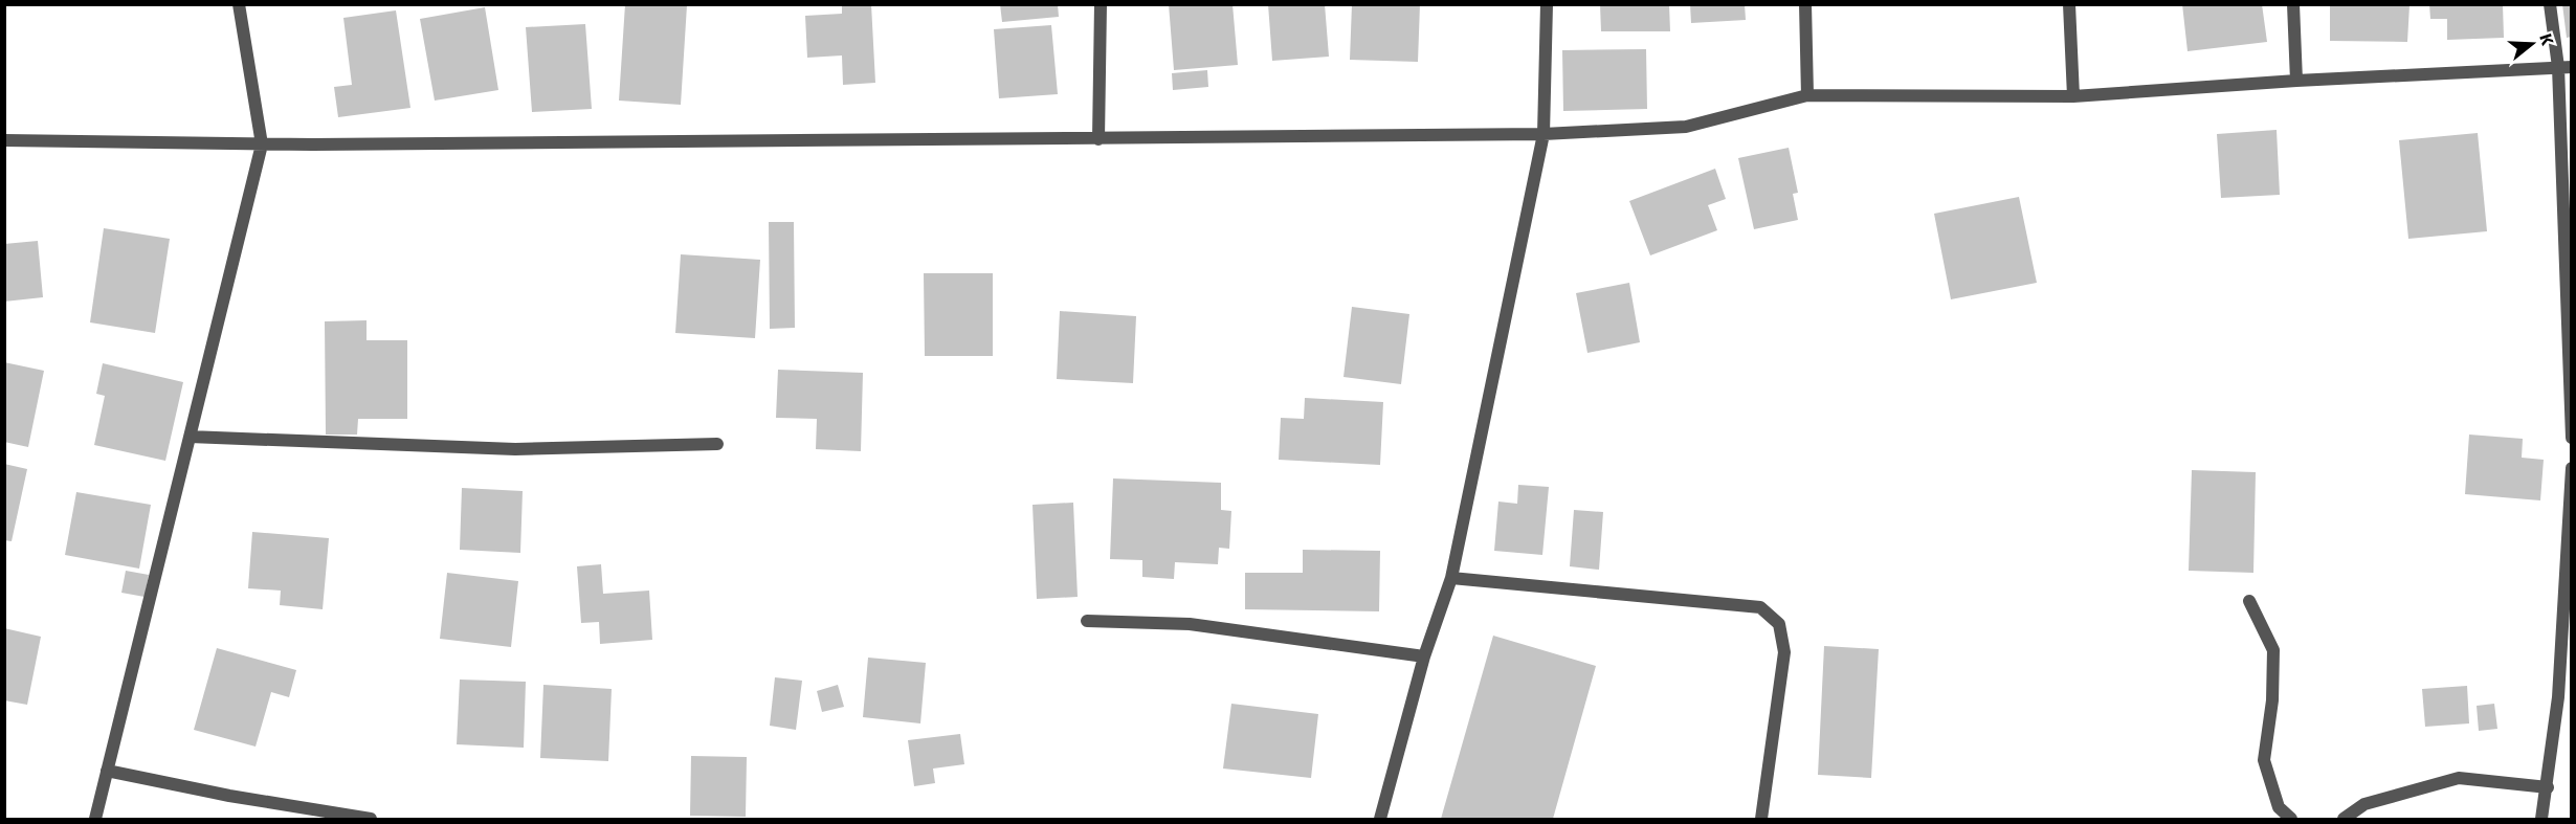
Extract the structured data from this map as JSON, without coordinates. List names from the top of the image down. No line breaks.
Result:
{"north":"right"}
